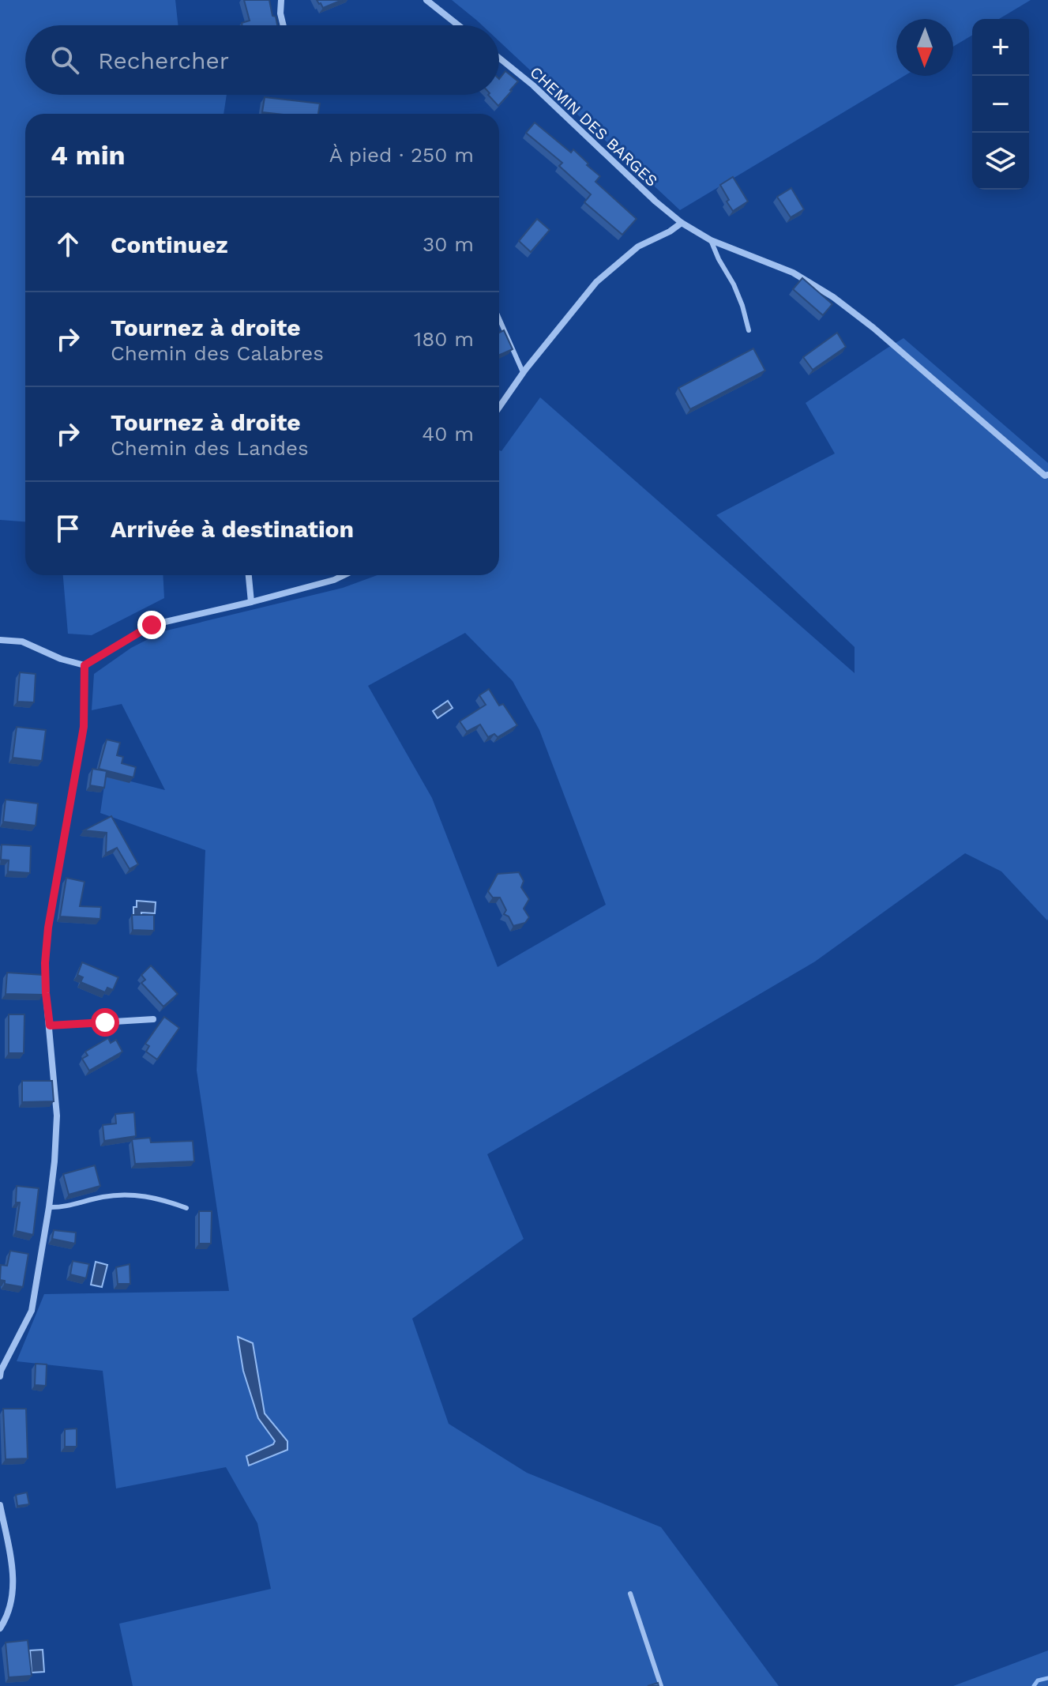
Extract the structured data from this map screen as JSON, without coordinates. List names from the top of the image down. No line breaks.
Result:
{"streets":{"street":["CHEMIN DES BARGES"]},"north":"bottom","page":{"map_buttons":["+","−"],"search":"Rechercher","heading":["4 min","À pied · 250 m"],"list":[["Continuez","30 m"],["Tournez à droite","Chemin des Calabres","180 m"],["Tournez à droite","Chemin des Landes","40 m"],"Arrivée à destination"]}}
